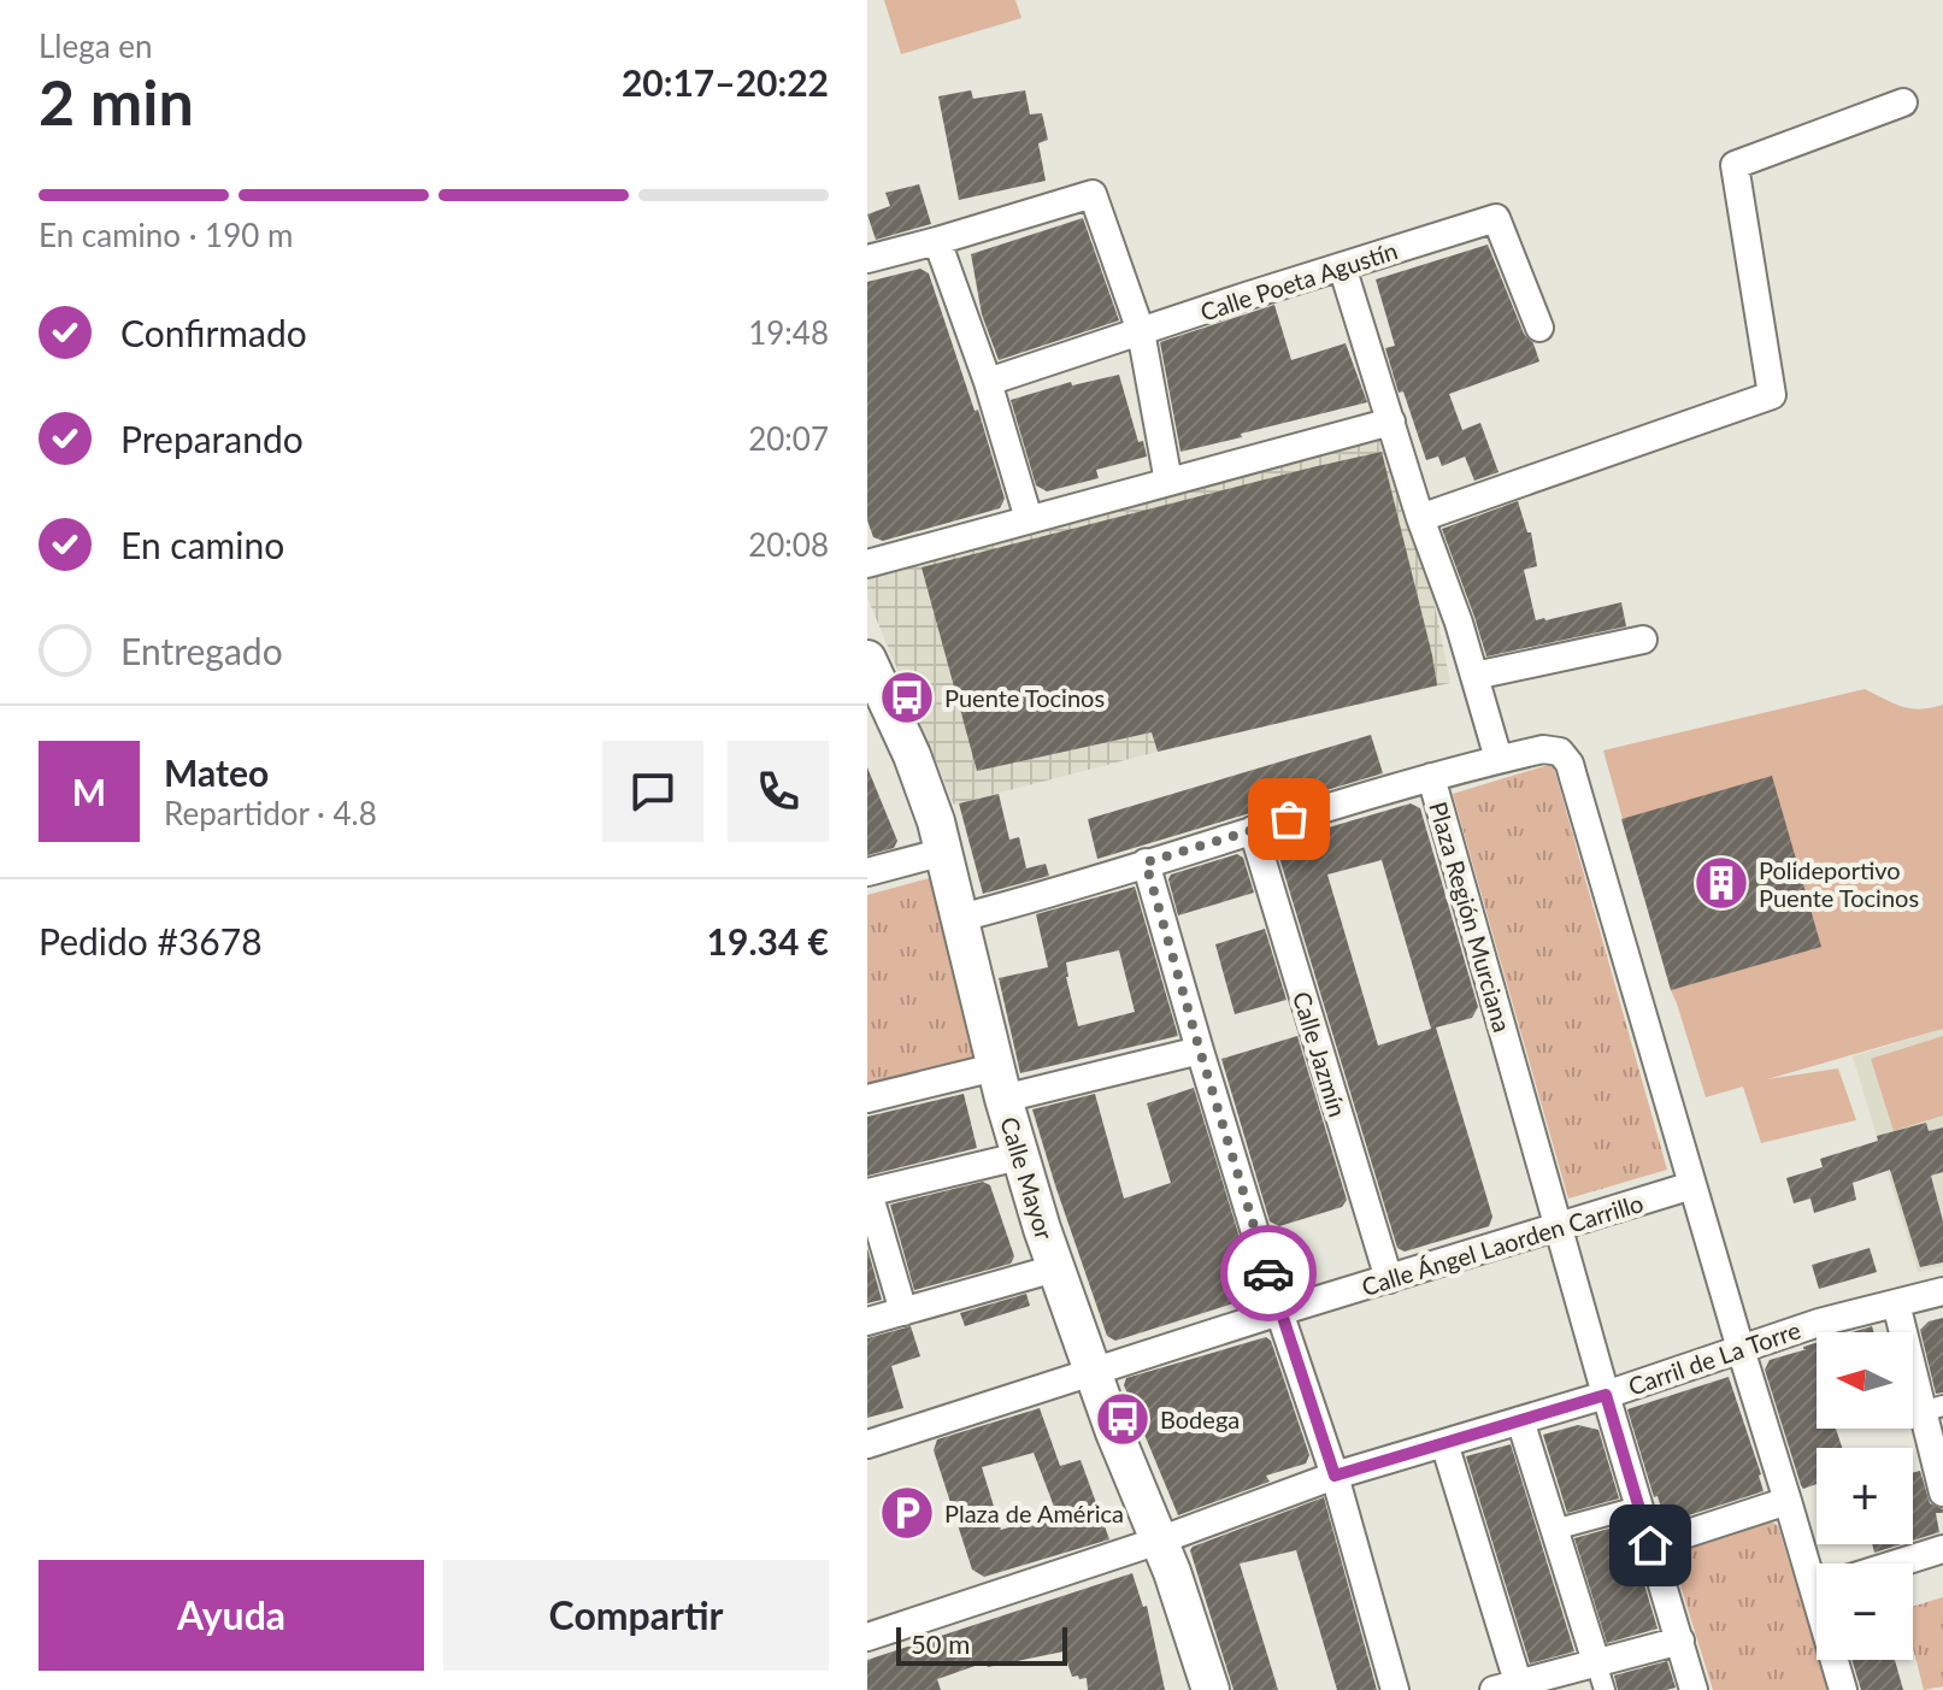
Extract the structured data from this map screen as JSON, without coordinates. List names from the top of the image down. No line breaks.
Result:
{"streets":{"main road":["Calle Mayor"],"street":["Calle Poeta Agustín","Plaza Región Murciana","Calle Jazmín","Calle Ángel Laorden Carrillo","Carril de La Torre"]},"crossings":[["Plaza Región Murciana","Calle Ángel Laorden Carrillo"],["Plaza Región Murciana","Carril de La Torre"],["Calle Jazmín","Calle Ángel Laorden Carrillo"],["Calle Mayor","Calle Ángel Laorden Carrillo"],["Calle Mayor","Carril de La Torre"]],"places":{"bus stop":["Puente Tocinos","Bodega"],"building":["Polideportivo Puente Tocinos"],"parking":["Plaza de América"]},"scale_bar":"50 m","north":"left","page":{"heading":["2 min","Llega en","20:17–20:22"],"panel":["Mateo","Repartidor · 4.8","Pedido #3678","19.34 €"],"bar":"En camino · 190 m","list":[["Confirmado","19:48"],["Preparando","20:07"],["En camino","20:08"],"Entregado"],"round":"M","map_buttons":["+","−"],"buttons":["Ayuda","Compartir"],"scale":"50 m"}}
